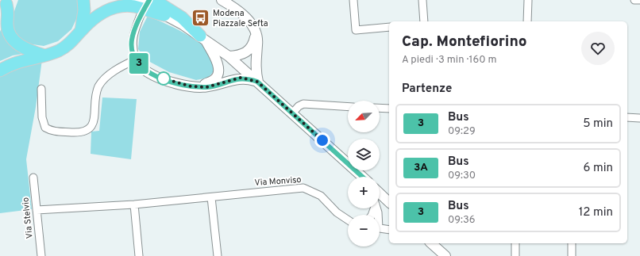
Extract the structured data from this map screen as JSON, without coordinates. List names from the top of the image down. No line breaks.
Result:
{"streets":{"street":["Via Monviso","Via Stelvio"]},"crossings":[["Via Monviso","Via Stelvio"]],"places":{"bus stop":["Modena Piazzale Sefta"]},"lines":["bus line 3"],"north":"bottom left","page":{"on_map":"3","heading":[["Cap. Montefiorino","A piedi · 3 min · 160 m"],"Partenze"],"map_buttons":["+","−"],"list":[{"mark":"3","name":"Bus","note":"09:29","value":"5 min"},{"mark":"3A","name":"Bus","note":"09:30","value":"6 min"},{"mark":"3","name":"Bus","note":"09:36","value":"12 min"}]}}
